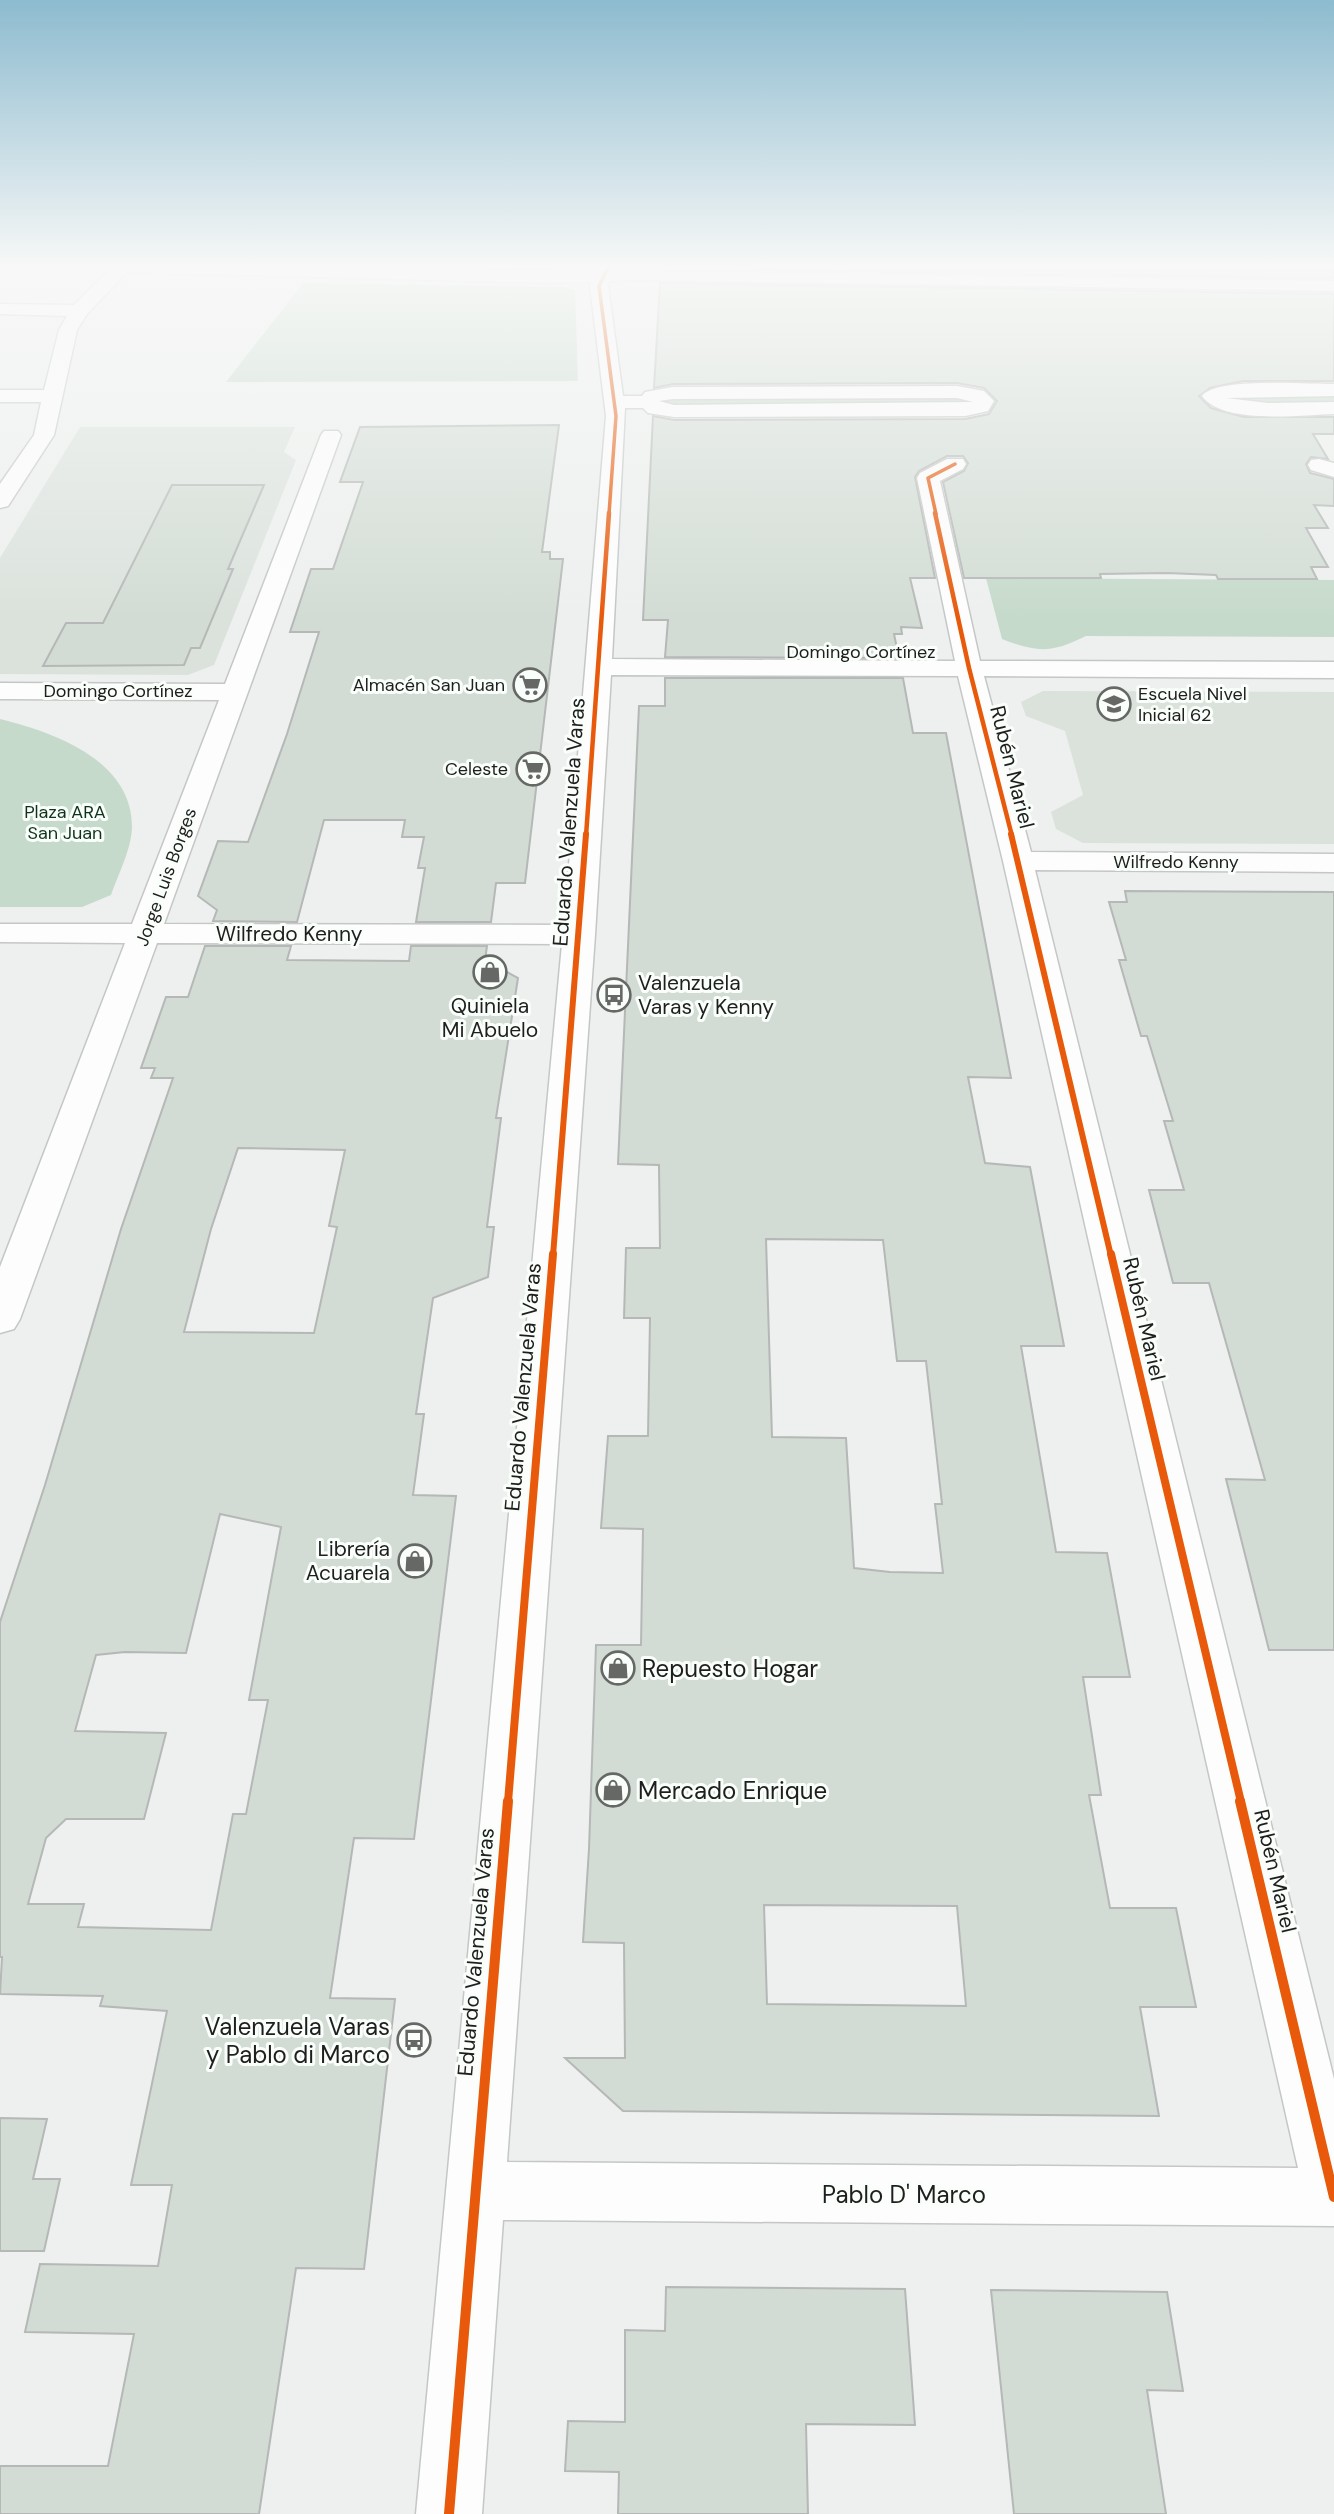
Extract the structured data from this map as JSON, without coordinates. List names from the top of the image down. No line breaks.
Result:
{"streets":{"street":["Domingo Cortínez","Rubén Mariel","Eduardo Valenzuela Varas","Wilfredo Kenny","Jorge Luis Borges","Pablo D' Marco"]},"crossings":[["Domingo Cortínez","Rubén Mariel"],["Domingo Cortínez","Eduardo Valenzuela Varas"],["Domingo Cortínez","Jorge Luis Borges"],["Rubén Mariel","Wilfredo Kenny"],["Rubén Mariel","Pablo D' Marco"],["Eduardo Valenzuela Varas","Wilfredo Kenny"],["Eduardo Valenzuela Varas","Pablo D' Marco"],["Wilfredo Kenny","Jorge Luis Borges"]],"parks":["Plaza ARA San Juan"],"places":{"supermarket":["Almacén San Juan","Celeste"],"school or university":["Escuela Nivel Inicial 62"],"shop":["Quiniela Mi Abuelo","Librería Acuarela","Repuesto Hogar","Mercado Enrique"],"bus stop":["Valenzuela Varas y Kenny","Valenzuela Varas y Pablo di Marco"]}}
